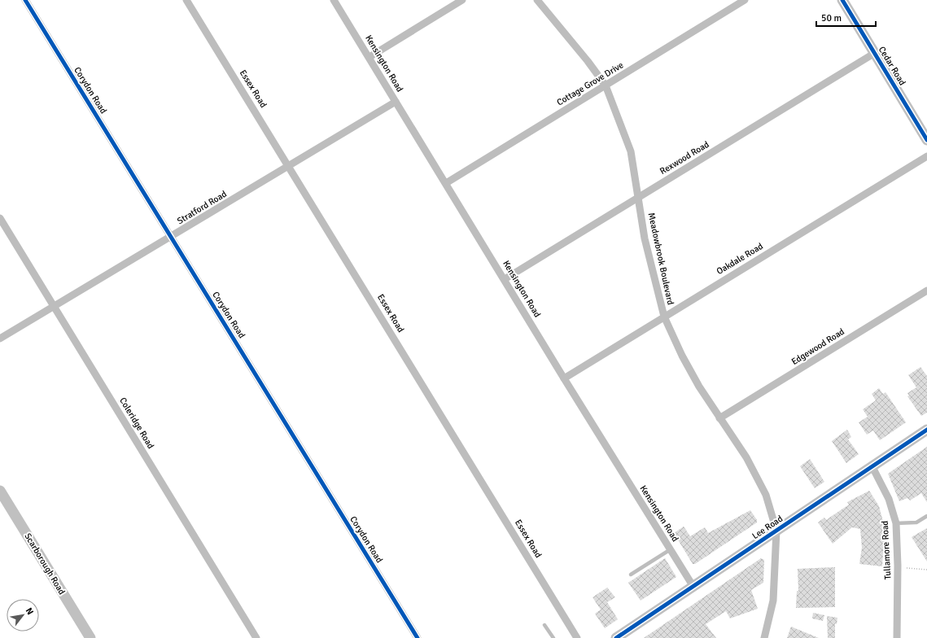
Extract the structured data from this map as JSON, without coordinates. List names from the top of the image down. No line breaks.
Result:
{"streets":{"main road":["Cedar Road","Lee Road","Scarborough Road"],"street":["Kensington Road","Cottage Grove Drive","Essex Road","Corydon Road","Rexwood Road","Stratford Road","Meadowbrook Boulevard","Oakdale Road","Edgewood Road","Coleridge Road","Tullamore Road"]},"crossings":[["Kensington Road","Cottage Grove Drive"],["Kensington Road","Rexwood Road"],["Kensington Road","Stratford Road"],["Kensington Road","Oakdale Road"],["Kensington Road","Lee Road"],["Cedar Road","Rexwood Road"],["Cottage Grove Drive","Meadowbrook Boulevard"],["Essex Road","Stratford Road"],["Corydon Road","Stratford Road"],["Rexwood Road","Meadowbrook Boulevard"],["Stratford Road","Coleridge Road"],["Meadowbrook Boulevard","Oakdale Road"],["Meadowbrook Boulevard","Edgewood Road"],["Meadowbrook Boulevard","Lee Road"],["Lee Road","Tullamore Road"]],"scale_bar":"50 m","north":"top right"}
